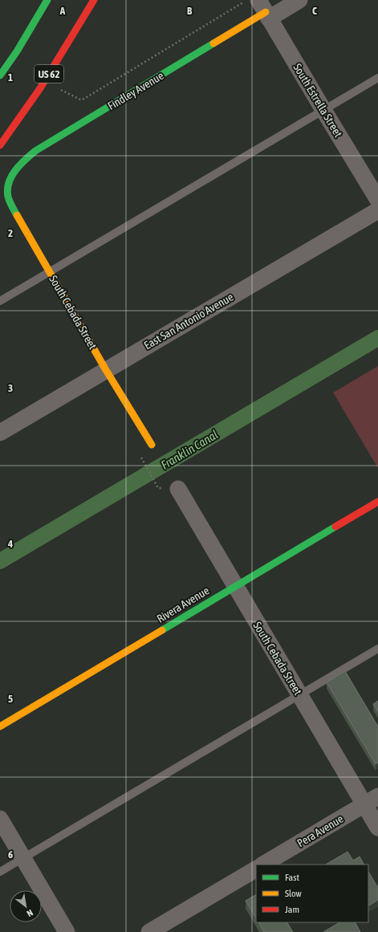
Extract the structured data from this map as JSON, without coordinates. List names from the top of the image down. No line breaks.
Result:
{"streets":{"street":["US 62","Findley Avenue","South Estrella Street","South Cebada Street","East San Antonio Avenue","Rivera Avenue","Pera Avenue"]},"crossings":[["Findley Avenue","South Estrella Street"],["Findley Avenue","South Cebada Street"],["South Cebada Street","East San Antonio Avenue"],["South Cebada Street","Rivera Avenue"],["South Cebada Street","Pera Avenue"]],"water":["Franklin Canal"],"legend":["Fast","Slow","Jam"],"north":"bottom right","grid":{"columns":["A","B","C"],"rows":["1","2","3","4","5","6"]}}
